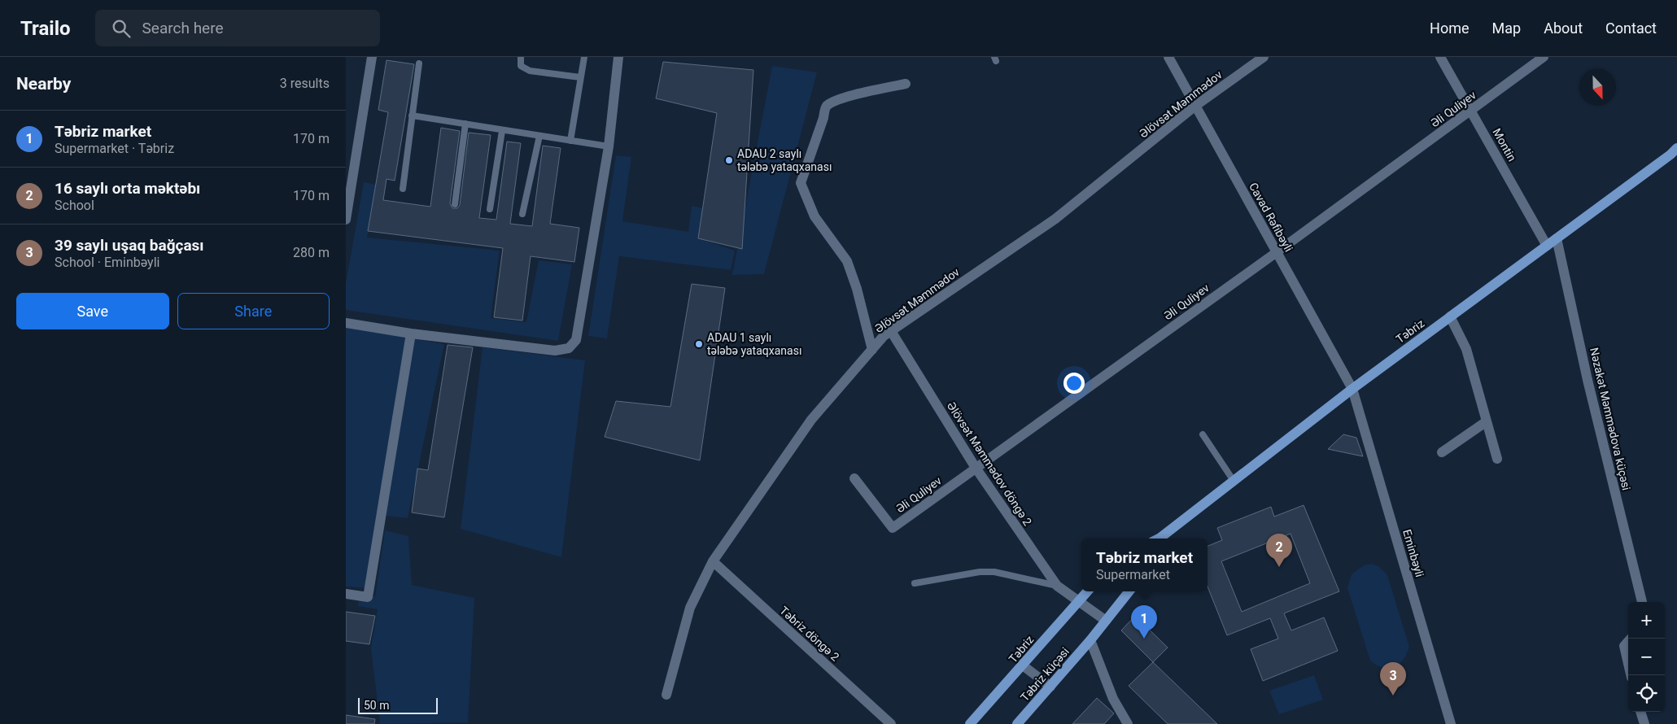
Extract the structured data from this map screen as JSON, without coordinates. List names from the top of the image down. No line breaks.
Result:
{"streets":{"main road":["Təbriz","Təbriz küçəsi"],"street":["Əlövsət Məmmədov","Əli Quliyev","Montin","Cavad Rəfibəyli","Nəzakət Məmmədova küçəsi","Əlövsət Məmmədov döngə 2","Eminbəyli","Təbriz döngə 2"]},"crossings":[["Əlövsət Məmmədov","Cavad Rəfibəyli"],["Əlövsət Məmmədov","Əlövsət Məmmədov döngə 2"],["Əlövsət Məmmədov","Təbriz döngə 2"],["Əli Quliyev","Montin"],["Əli Quliyev","Cavad Rəfibəyli"],["Əli Quliyev","Əlövsət Məmmədov döngə 2"],["Montin","Təbriz"],["Cavad Rəfibəyli","Təbriz"],["Cavad Rəfibəyli","Eminbəyli"],["Təbriz","Nəzakət Məmmədova küçəsi"],["Təbriz","Əlövsət Məmmədov döngə 2"],["Təbriz","Eminbəyli"]],"places":["ADAU 2 saylı tələbə yataqxanası","ADAU 1 saylı tələbə yataqxanası"],"scale_bar":"50 m","north":"bottom","page":{"header":"Trailo","search":"Search here","nav":["Home","Map","About","Contact"],"heading":["Nearby","3 results"],"list":[{"mark":"1","name":"Təbriz market","note":"Supermarket · Təbriz","value":"170 m"},{"mark":"2","name":"16 saylı orta məktəbı","note":"School","value":"170 m"},{"mark":"3","name":"39 saylı uşaq bağçası","note":"School · Eminbəyli","value":"280 m"}],"buttons":["Save","Share"],"pins":["2","1","3"],"popup":["Təbriz market","Supermarket"],"map_buttons":["+","−"],"scale":"50 m"}}
